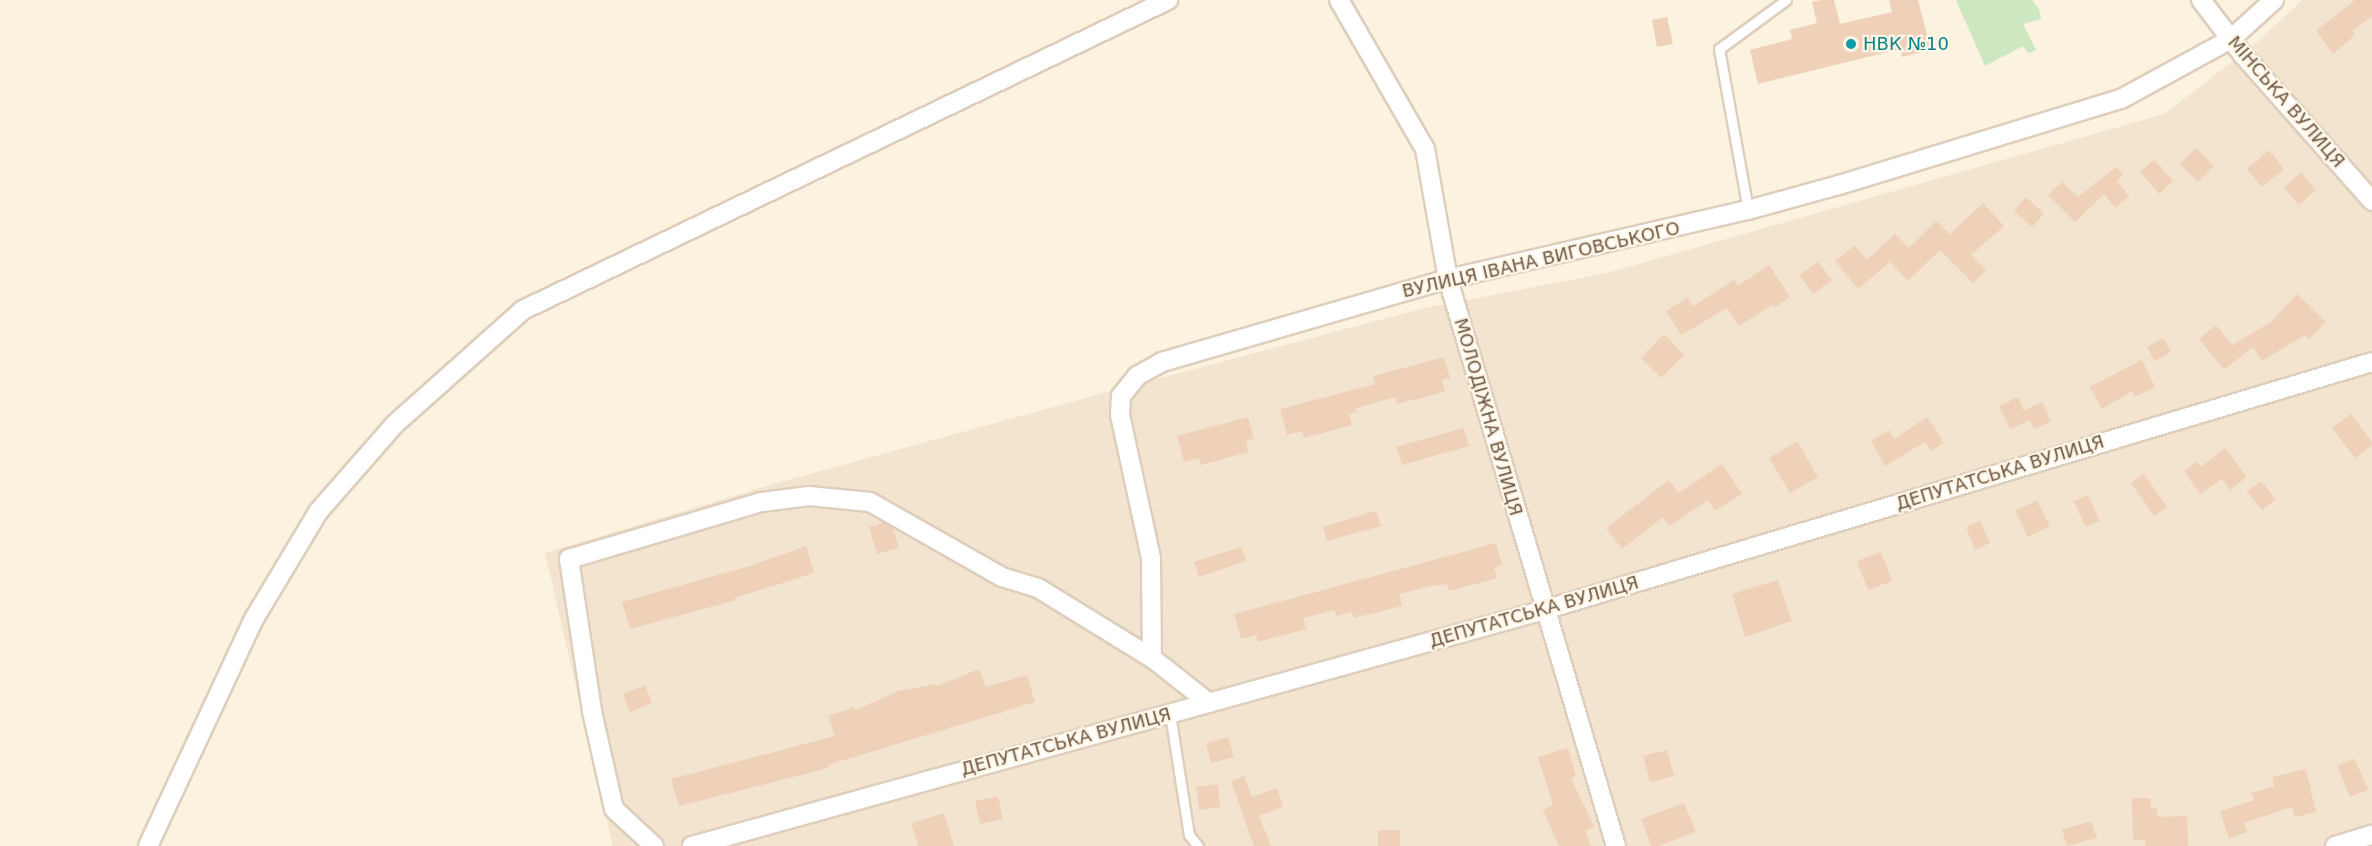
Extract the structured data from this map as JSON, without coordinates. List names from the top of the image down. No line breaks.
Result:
{"streets":{"street":["МІНСЬКА ВУЛИЦЯ","ВУЛИЦЯ ІВАНА ВИГОВСЬКОГО","МОЛОДІЖНА ВУЛИЦЯ","ДЕПУТАТСЬКА ВУЛИЦЯ"]},"crossings":[["МІНСЬКА ВУЛИЦЯ","ВУЛИЦЯ ІВАНА ВИГОВСЬКОГО"],["ВУЛИЦЯ ІВАНА ВИГОВСЬКОГО","МОЛОДІЖНА ВУЛИЦЯ"],["МОЛОДІЖНА ВУЛИЦЯ","ДЕПУТАТСЬКА ВУЛИЦЯ"]],"places":["НВК №10"]}
